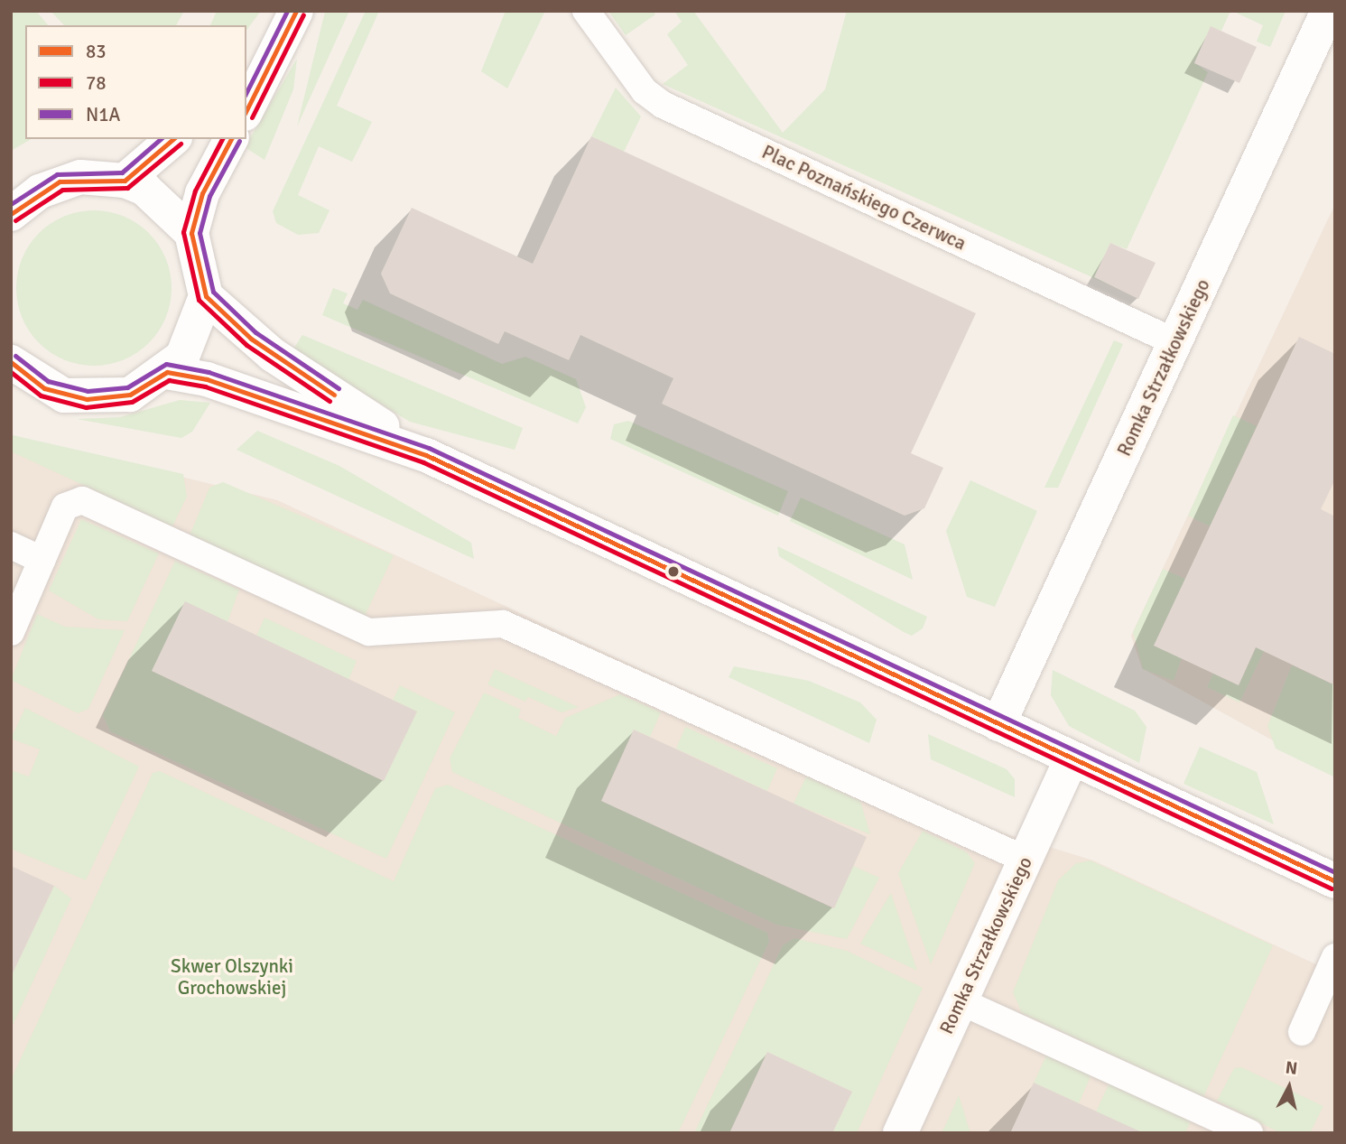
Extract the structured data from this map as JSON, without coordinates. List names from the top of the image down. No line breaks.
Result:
{"streets":{"street":["Romka Strzałkowskiego"],"lane":["Plac Poznańskiego Czerwca"]},"crossings":[["Plac Poznańskiego Czerwca","Romka Strzałkowskiego"]],"parks":["Skwer Olszynki Grochowskiej"],"lines":["transit line 83","transit line N1A","transit line 78"],"legend":["83","78","N1A"],"north":"top"}
